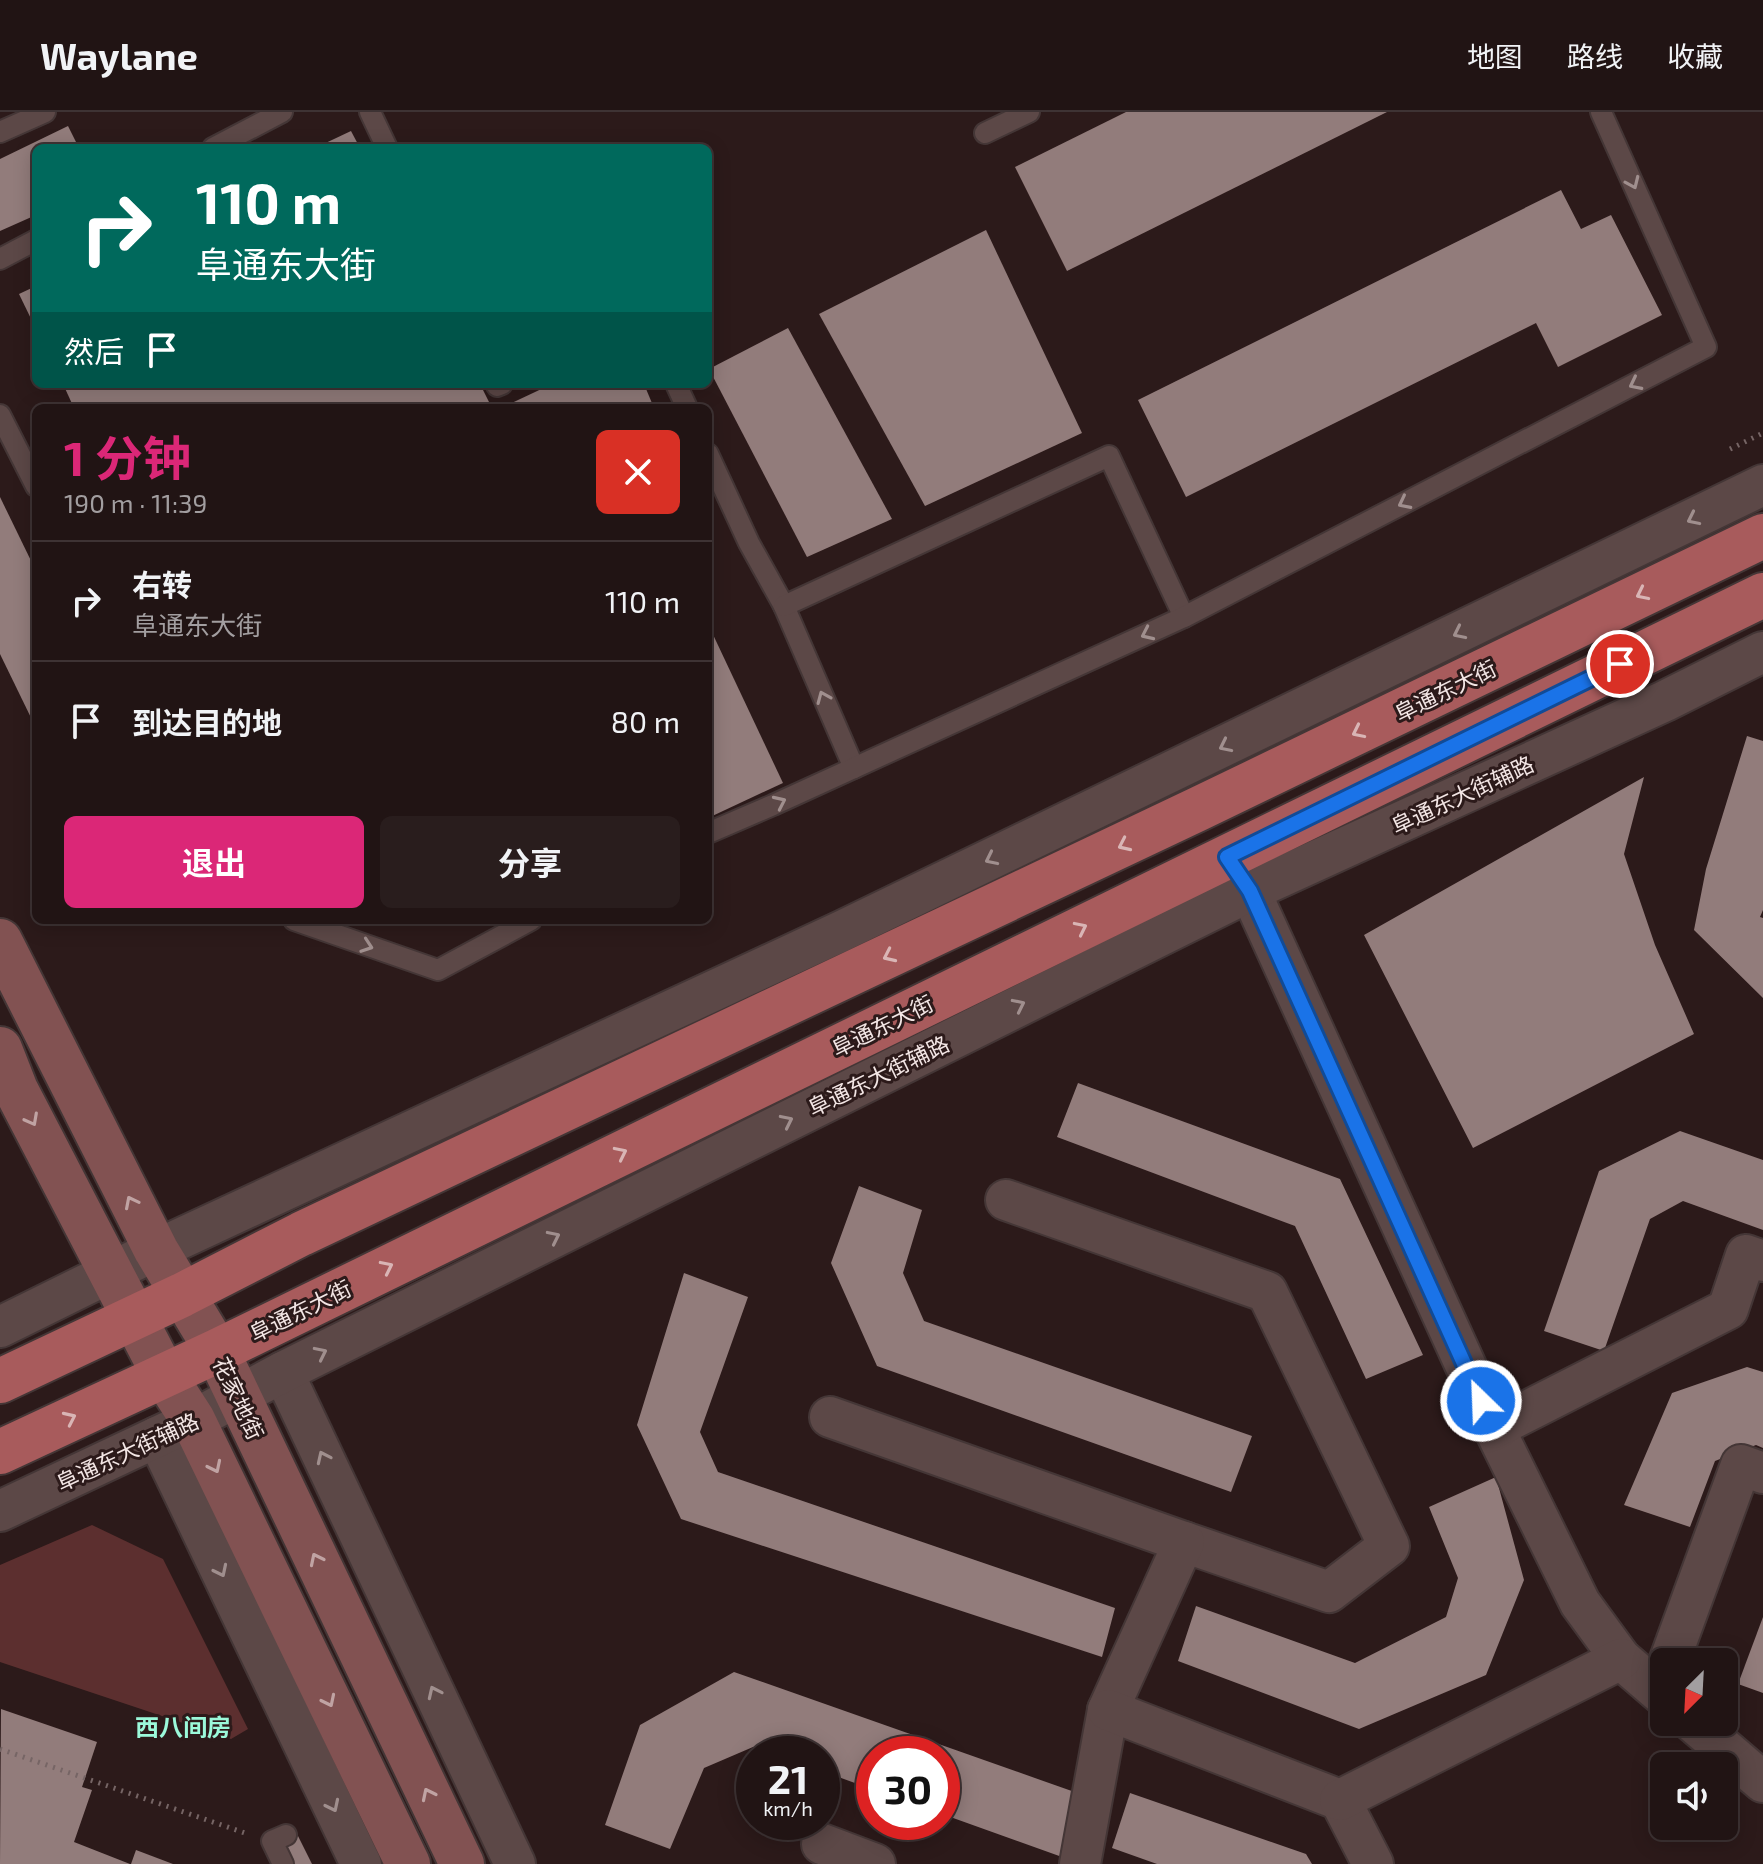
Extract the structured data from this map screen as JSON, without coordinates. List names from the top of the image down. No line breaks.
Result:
{"streets":{"main road":["阜通东大街","花家地街"],"street":["阜通东大街辅路"]},"crossings":[["阜通东大街","阜通东大街辅路"],["阜通东大街","花家地街"],["阜通东大街辅路","花家地街"]],"districts":["西八间房"],"north":"bottom left","page":{"header":"Waylane","nav":["地图","路线","收藏"],"turn":["110 m","阜通东大街"],"then":"然后","heading":["1 分钟","190 m · 11:39"],"list":[{"name":"右转","note":"阜通东大街","value":"110 m"},{"name":"到达目的地","value":"80 m"}],"buttons":["退出","分享"],"speed":"21 km/h","limit":"30"}}
